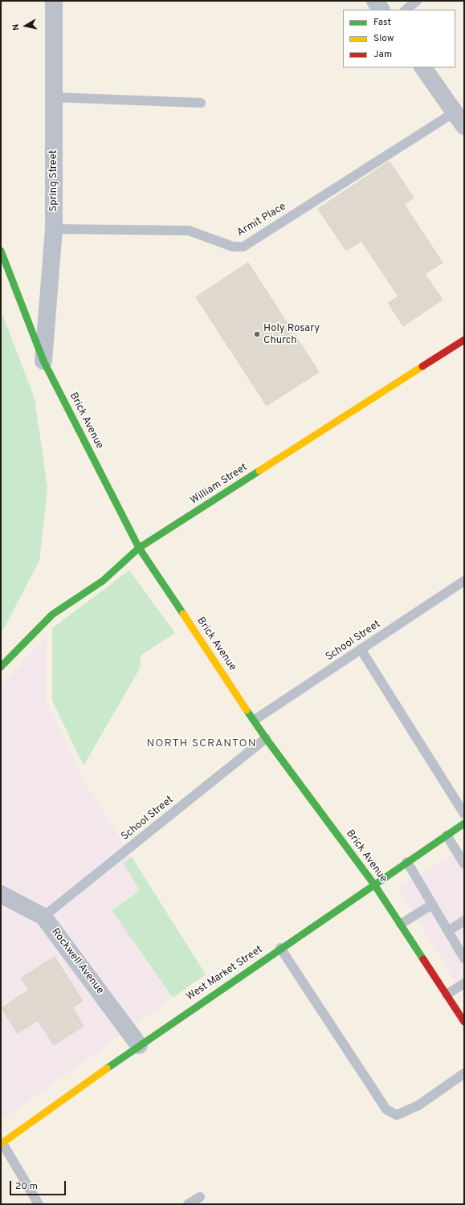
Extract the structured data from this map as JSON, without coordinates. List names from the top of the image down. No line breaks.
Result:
{"streets":{"street":["Spring Street","Brick Avenue","William Street","Rockwell Avenue","West Market Street"],"lane":["Armit Place","School Street"]},"crossings":[["Spring Street","Armit Place"],["Spring Street","Brick Avenue"],["Brick Avenue","William Street"],["Brick Avenue","School Street"],["Brick Avenue","West Market Street"],["School Street","Rockwell Avenue"],["Rockwell Avenue","West Market Street"]],"districts":["NORTH SCRANTON"],"places":["Holy Rosary Church"],"legend":["Fast","Slow","Jam"],"scale_bar":"20 m","north":"left"}
